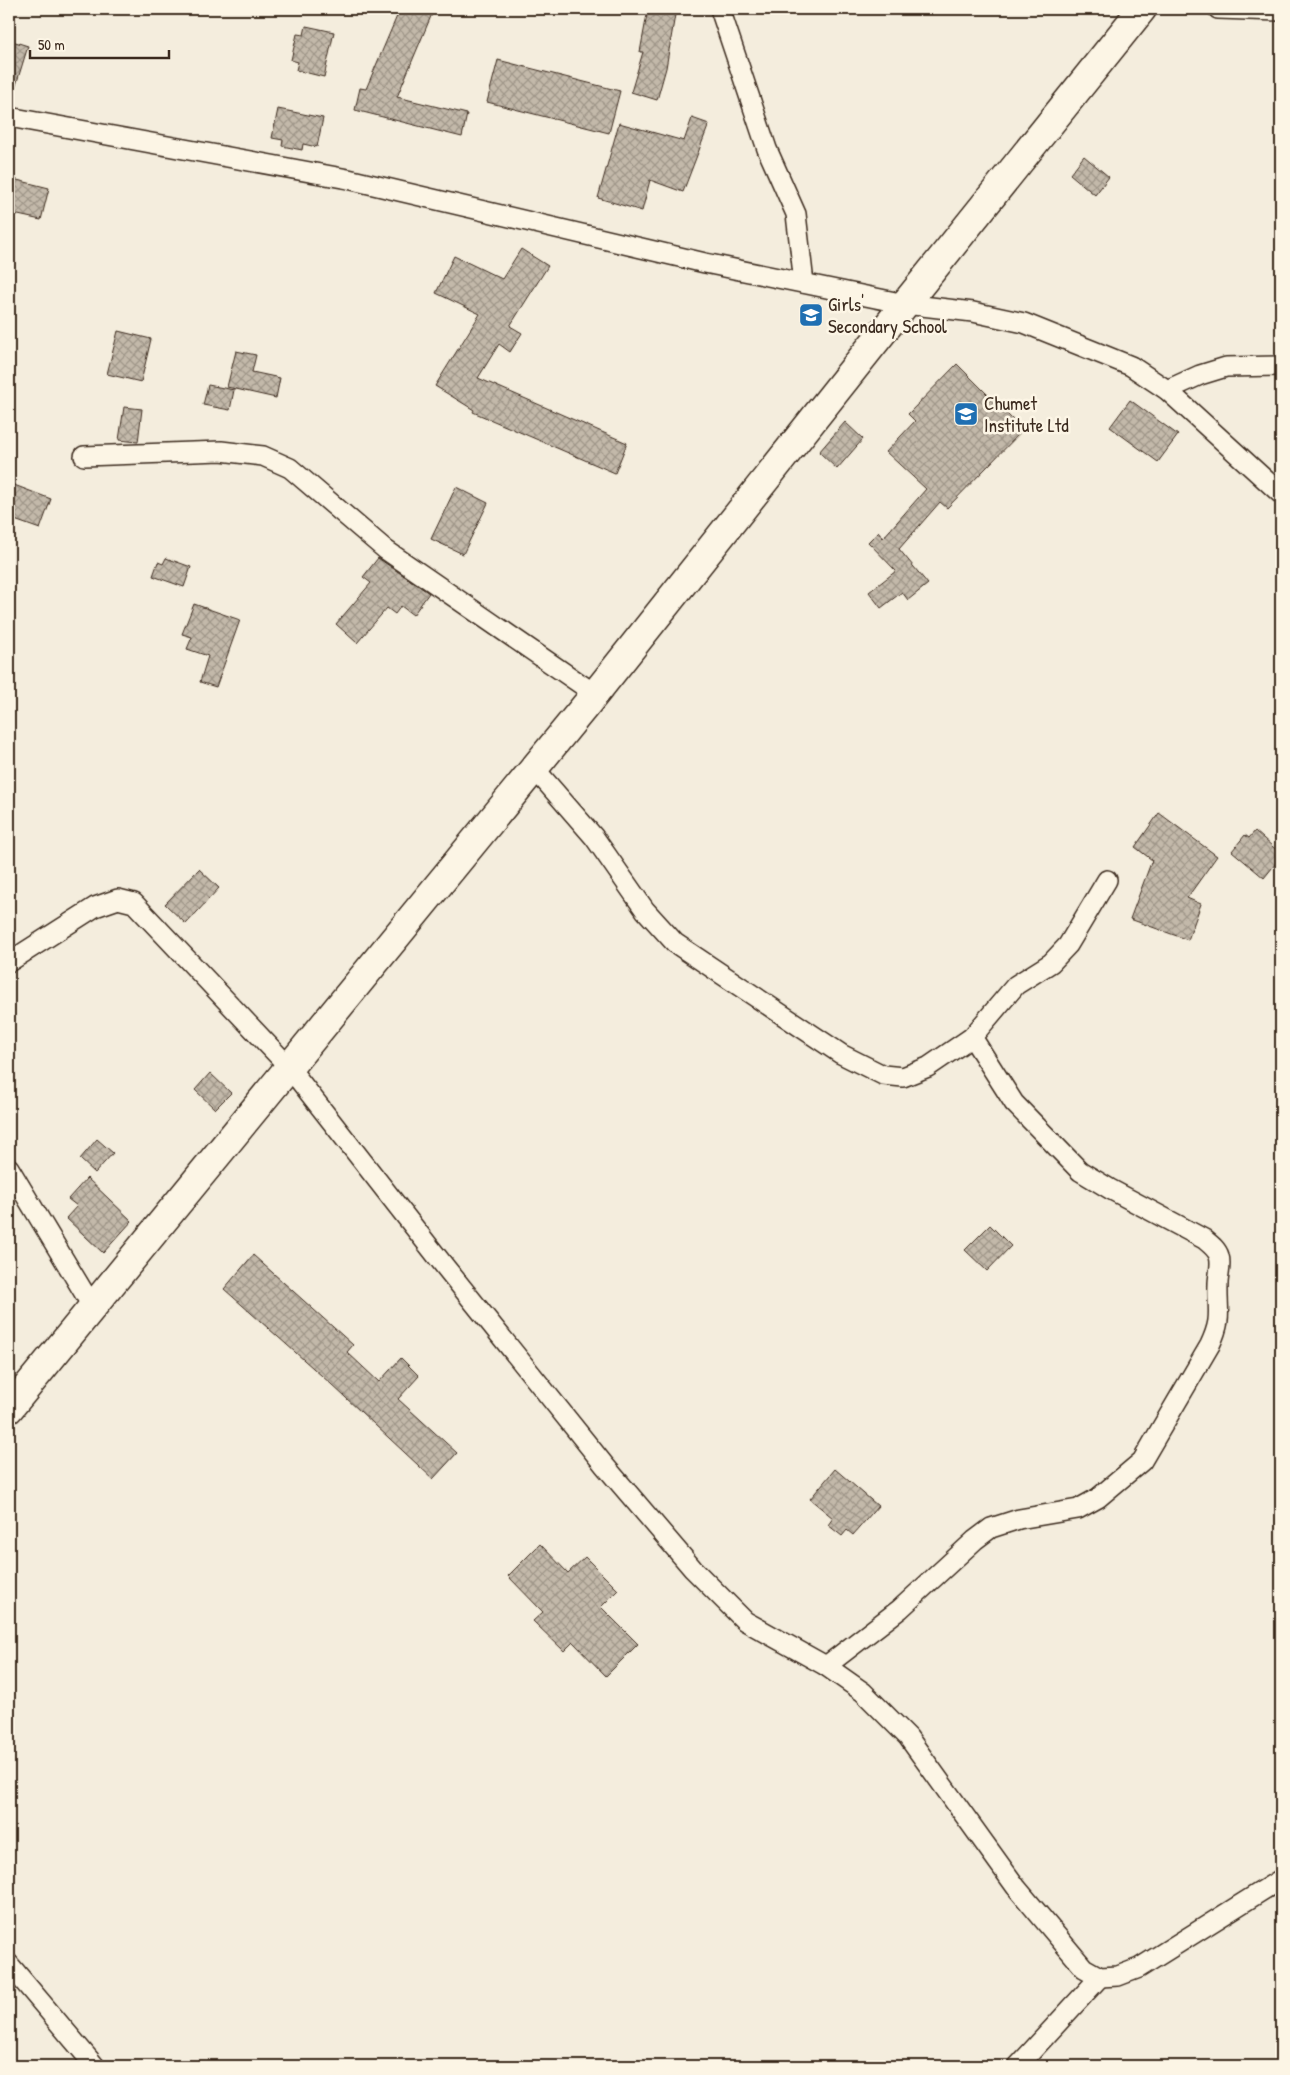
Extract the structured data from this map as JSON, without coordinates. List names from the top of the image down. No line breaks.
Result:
{"places":{"school or university":["Girls' Secondary School","Chumet Institute Ltd"]},"scale_bar":"50 m"}
